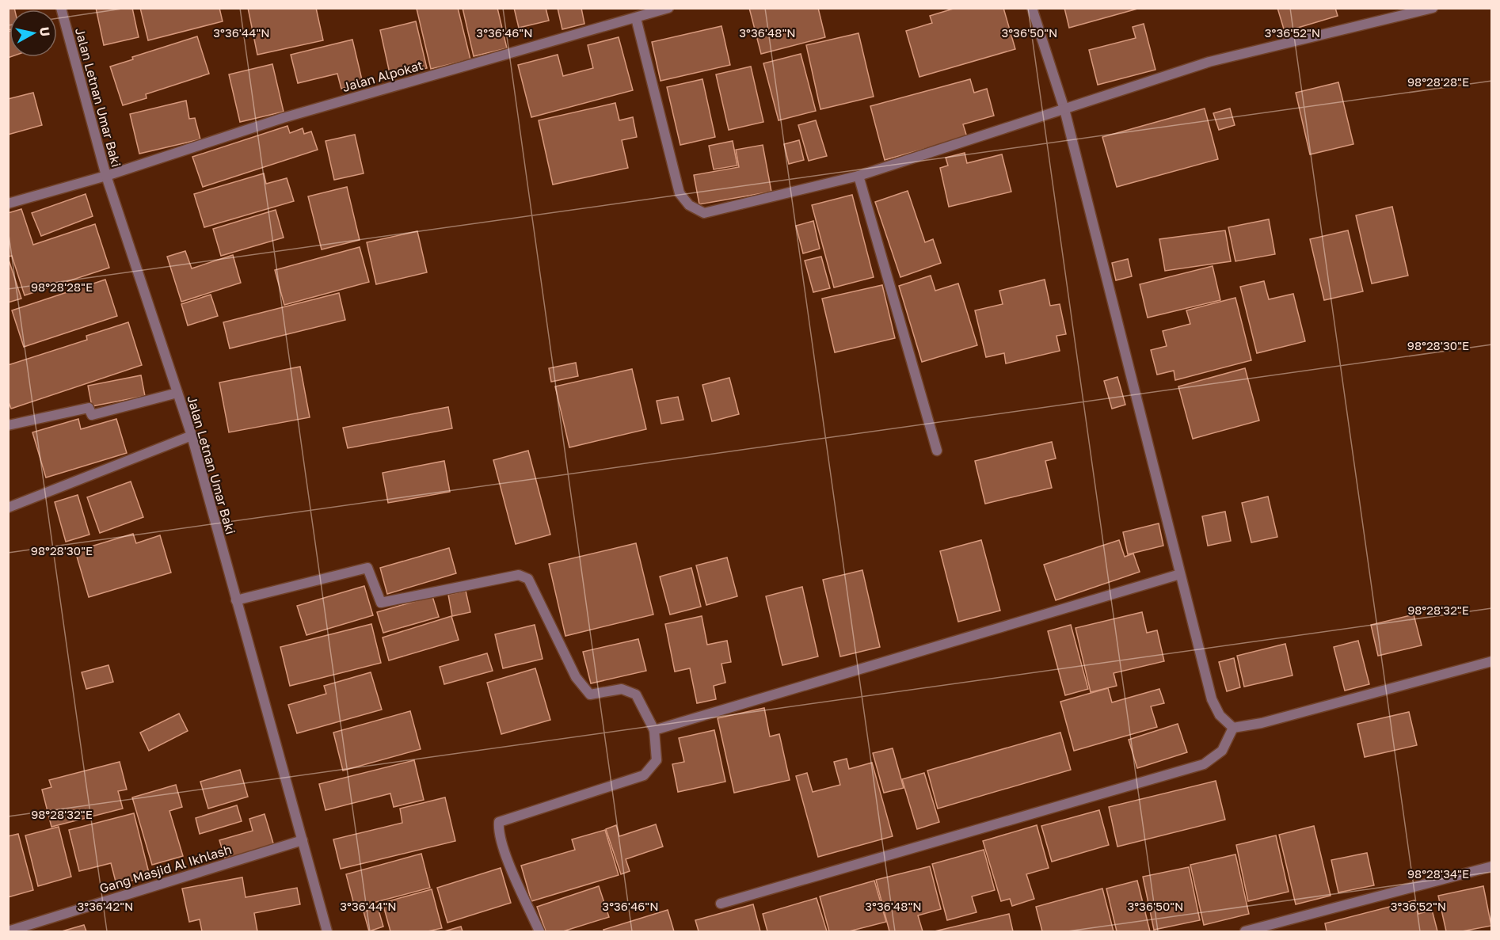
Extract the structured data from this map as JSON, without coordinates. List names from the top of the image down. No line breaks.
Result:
{"streets":{"street":["Jalan Alpokat","Jalan Letnan Umar Baki","Gang Masjid Al Ikhlash"]},"crossings":[["Jalan Alpokat","Jalan Letnan Umar Baki"],["Jalan Letnan Umar Baki","Gang Masjid Al Ikhlash"]],"north":"right","coordinates":["3°36'44\"N","3°36'46\"N","3°36'48\"N","3°36'50\"N","3°36'52\"N","98°28'28\"E","98°28'30\"E","98°28'32\"E","98°28'34\"E","3°36'42\"N"]}
